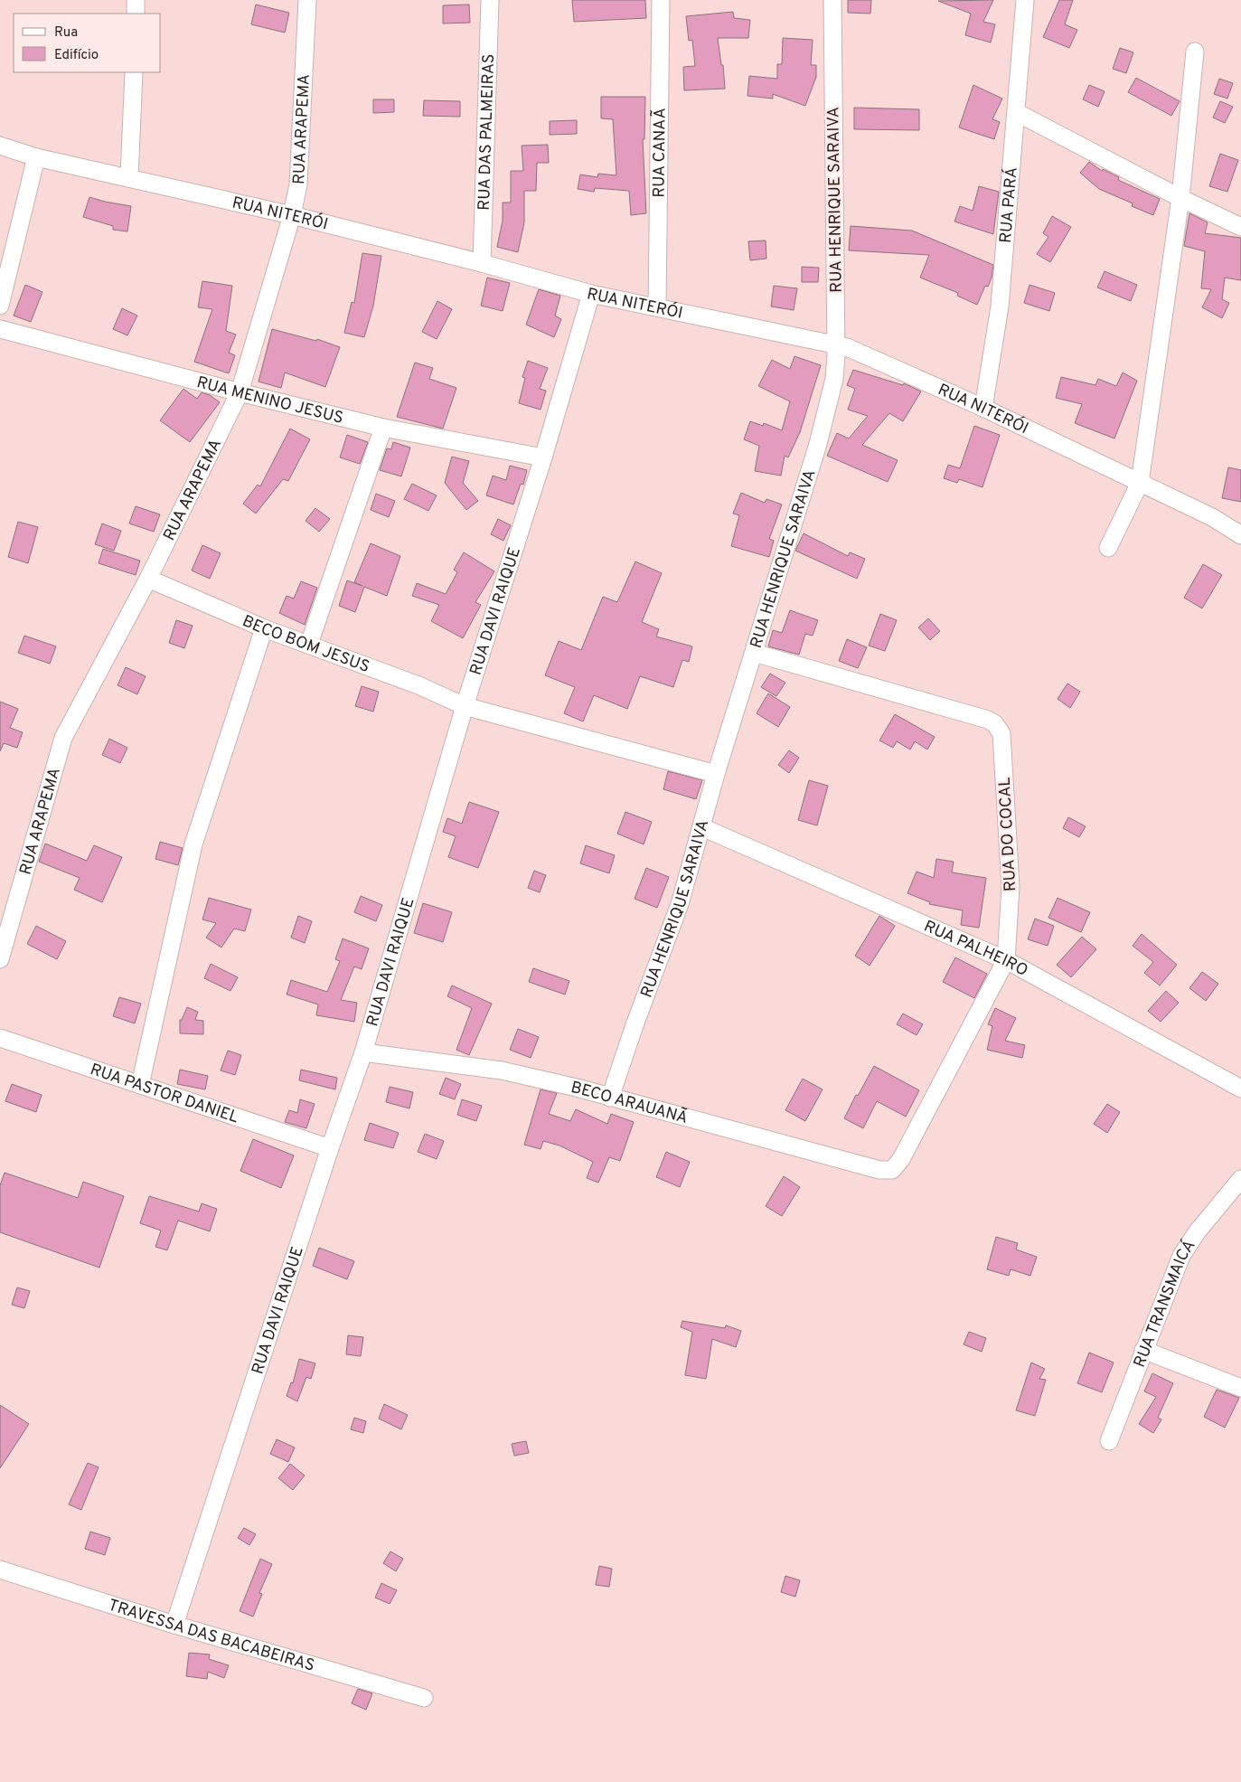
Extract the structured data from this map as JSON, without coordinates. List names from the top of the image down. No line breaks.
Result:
{"streets":{"street":["RUA ARAPEMA","RUA DAS PALMEIRAS","RUA CANAÃ","RUA HENRIQUE SARAIVA","RUA PARÁ","RUA NITERÓI","RUA MENINO JESUS","RUA DAVI RAIQUE","BECO BOM JESUS","RUA DO COCAL","RUA PALHEIRO","RUA PASTOR DANIEL","BECO ARAUANÃ","RUA TRANSMAICÁ","TRAVESSA DAS BACABEIRAS"]},"crossings":[["RUA ARAPEMA","RUA NITERÓI"],["RUA ARAPEMA","RUA MENINO JESUS"],["RUA ARAPEMA","BECO BOM JESUS"],["RUA DAS PALMEIRAS","RUA NITERÓI"],["RUA CANAÃ","RUA NITERÓI"],["RUA HENRIQUE SARAIVA","RUA NITERÓI"],["RUA HENRIQUE SARAIVA","BECO BOM JESUS"],["RUA HENRIQUE SARAIVA","RUA DO COCAL"],["RUA HENRIQUE SARAIVA","RUA PALHEIRO"],["RUA HENRIQUE SARAIVA","BECO ARAUANÃ"],["RUA PARÁ","RUA NITERÓI"],["RUA NITERÓI","RUA DAVI RAIQUE"],["RUA MENINO JESUS","RUA DAVI RAIQUE"],["RUA DAVI RAIQUE","BECO BOM JESUS"],["RUA DAVI RAIQUE","RUA PASTOR DANIEL"],["RUA DAVI RAIQUE","BECO ARAUANÃ"],["RUA DAVI RAIQUE","TRAVESSA DAS BACABEIRAS"],["RUA DO COCAL","RUA PALHEIRO"],["RUA DO COCAL","BECO ARAUANÃ"]],"legend":["Rua","Edifício"]}
